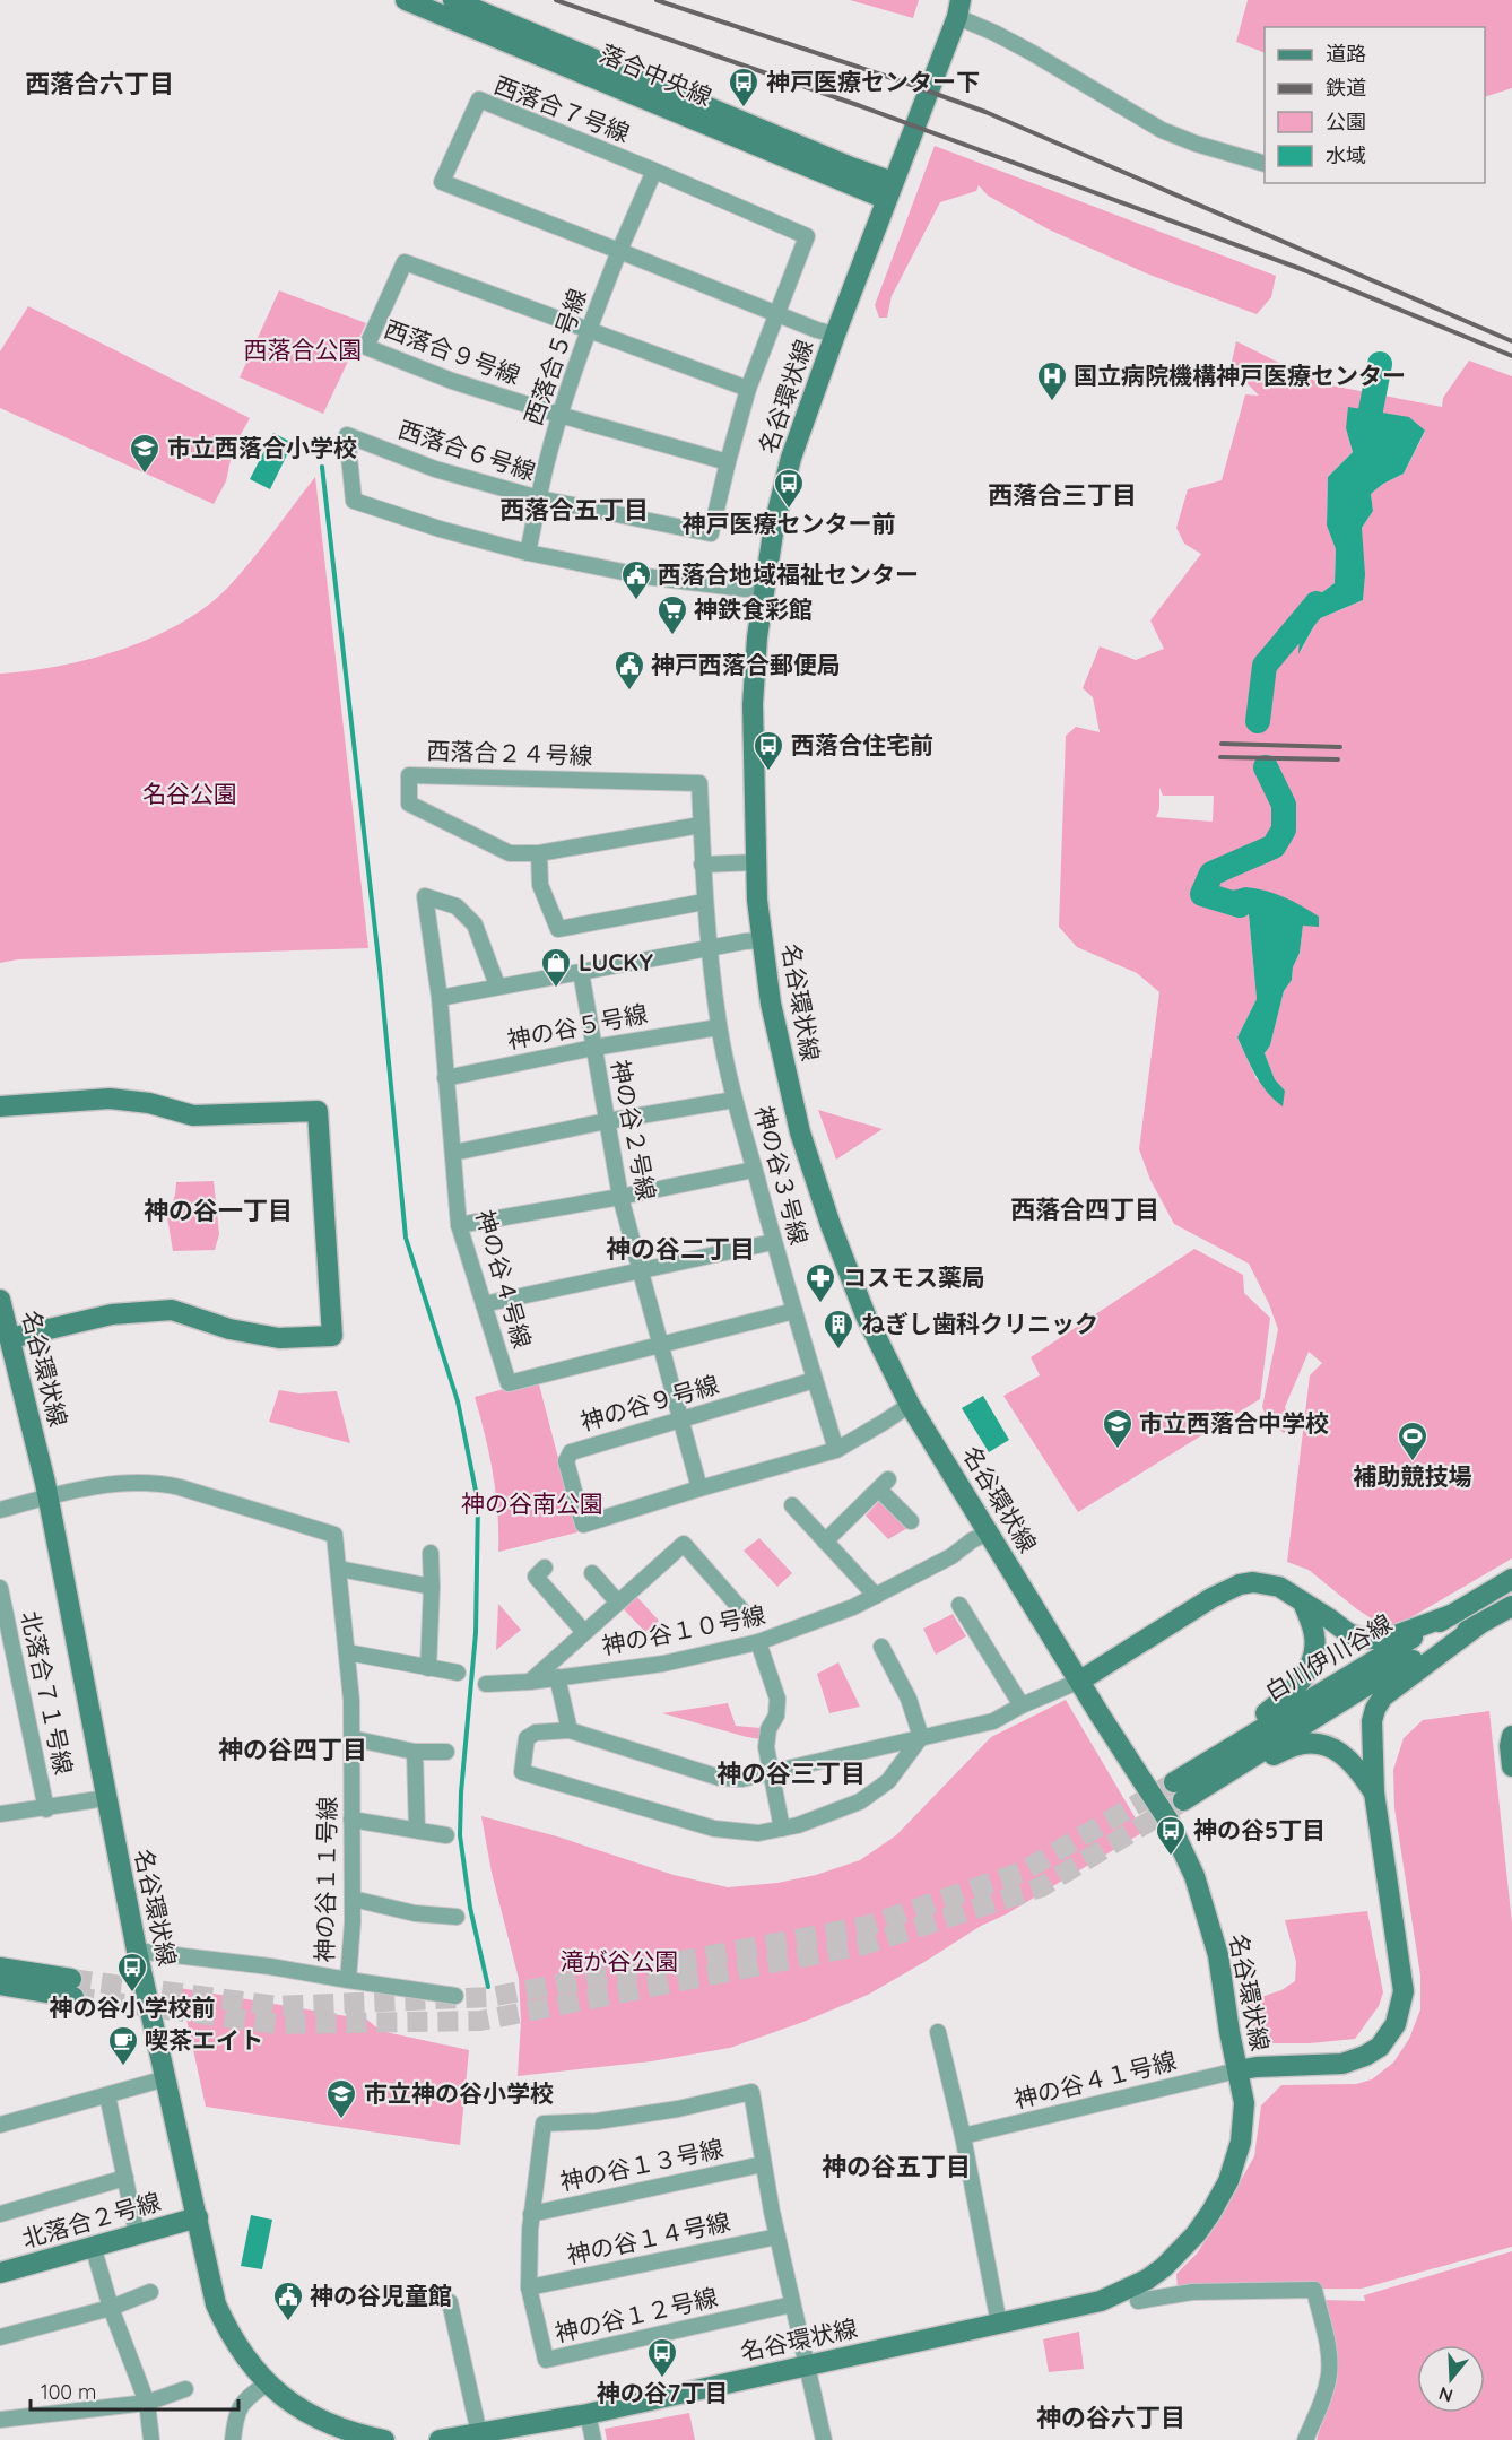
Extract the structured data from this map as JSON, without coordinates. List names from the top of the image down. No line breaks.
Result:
{"streets":{"street":["落合中央線","西落合７号線","西落合９号線","西落合５号線","名谷環状線","西落合６号線","西落合２４号線","神の谷５号線","神の谷２号線","神の谷３号線","神の谷４号線","神の谷９号線","神の谷１０号線","白川伊川谷線","北落合７１号線","神の谷１１号線","神の谷４１号線","神の谷１３号線","北落合２号線","神の谷１４号線","神の谷１２号線"]},"crossings":[["落合中央線","名谷環状線"],["西落合７号線","西落合５号線"],["西落合７号線","西落合６号線"],["西落合９号線","西落合５号線"],["西落合９号線","西落合６号線"],["西落合５号線","西落合６号線"],["名谷環状線","神の谷１０号線"],["名谷環状線","神の谷１１号線"],["名谷環状線","神の谷４１号線"],["名谷環状線","北落合２号線"],["名谷環状線","神の谷１２号線"],["西落合２４号線","神の谷３号線"],["神の谷５号線","神の谷２号線"],["神の谷５号線","神の谷３号線"],["神の谷５号線","神の谷４号線"],["神の谷２号線","神の谷４号線"],["神の谷２号線","神の谷９号線"],["神の谷３号線","神の谷４号線"],["神の谷３号線","神の谷９号線"],["神の谷１３号線","神の谷１２号線"],["神の谷１４号線","神の谷１２号線"]],"districts":["西落合六丁目","西落合三丁目","西落合五丁目","西落合四丁目","神の谷一丁目","神の谷二丁目","神の谷四丁目","神の谷三丁目","神の谷五丁目","神の谷六丁目"],"parks":["西落合公園","名谷公園","神の谷南公園","滝が谷公園"],"places":{"bus stop":["神戸医療センター下","神戸医療センター前","西落合住宅前","神の谷5丁目","神の谷小学校前","神の谷7丁目"],"hospital":["国立病院機構神戸医療センター"],"school or university":["市立西落合小学校","市立西落合中学校","市立神の谷小学校"],"public building":["西落合地域福祉センター","神戸西落合郵便局","神の谷児童館"],"supermarket":["神鉄食彩館"],"shop":["LUCKY"],"pharmacy":["コスモス薬局"],"building":["ねぎし歯科クリニック"],"sports":["補助競技場"],"cafe":["喫茶エイト"]},"legend":["道路","鉄道","公園","水域"],"scale_bar":"100 m","north":"bottom"}
